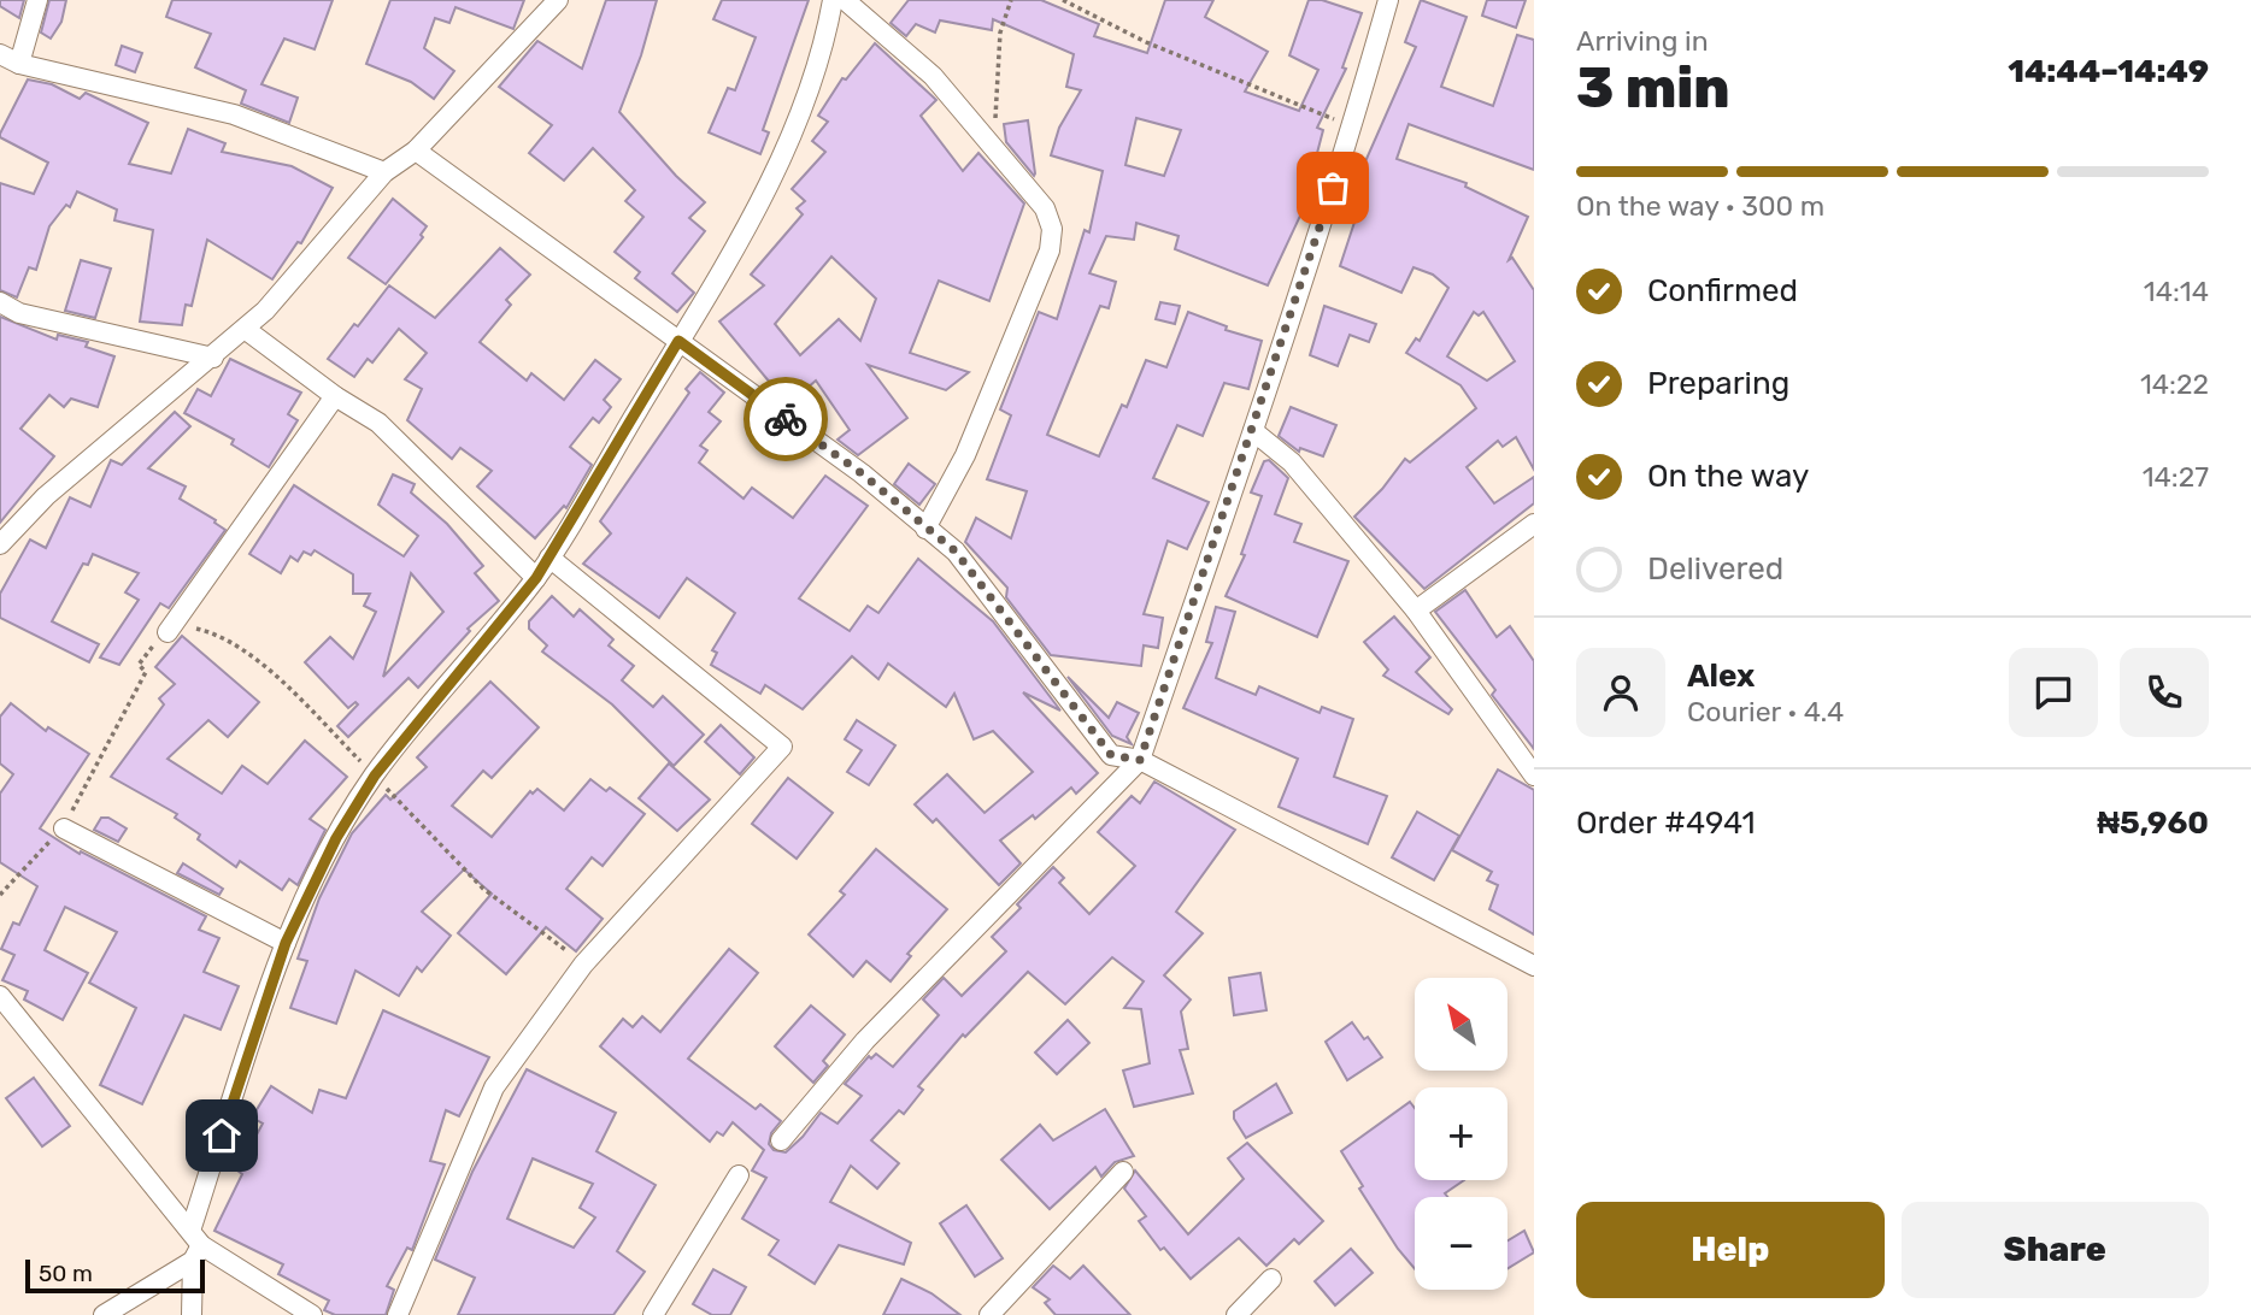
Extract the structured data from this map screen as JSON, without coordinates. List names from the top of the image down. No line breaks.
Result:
{"scale_bar":"50 m","north":"top left","page":{"heading":["3 min","Arriving in","14:44–14:49"],"panel":["Alex","Courier · 4.4","Order #4941","₦5,960"],"bar":"On the way · 300 m","list":[["Confirmed","14:14"],["Preparing","14:22"],["On the way","14:27"],"Delivered"],"map_buttons":["+","−"],"buttons":["Help","Share"],"scale":"50 m"}}
